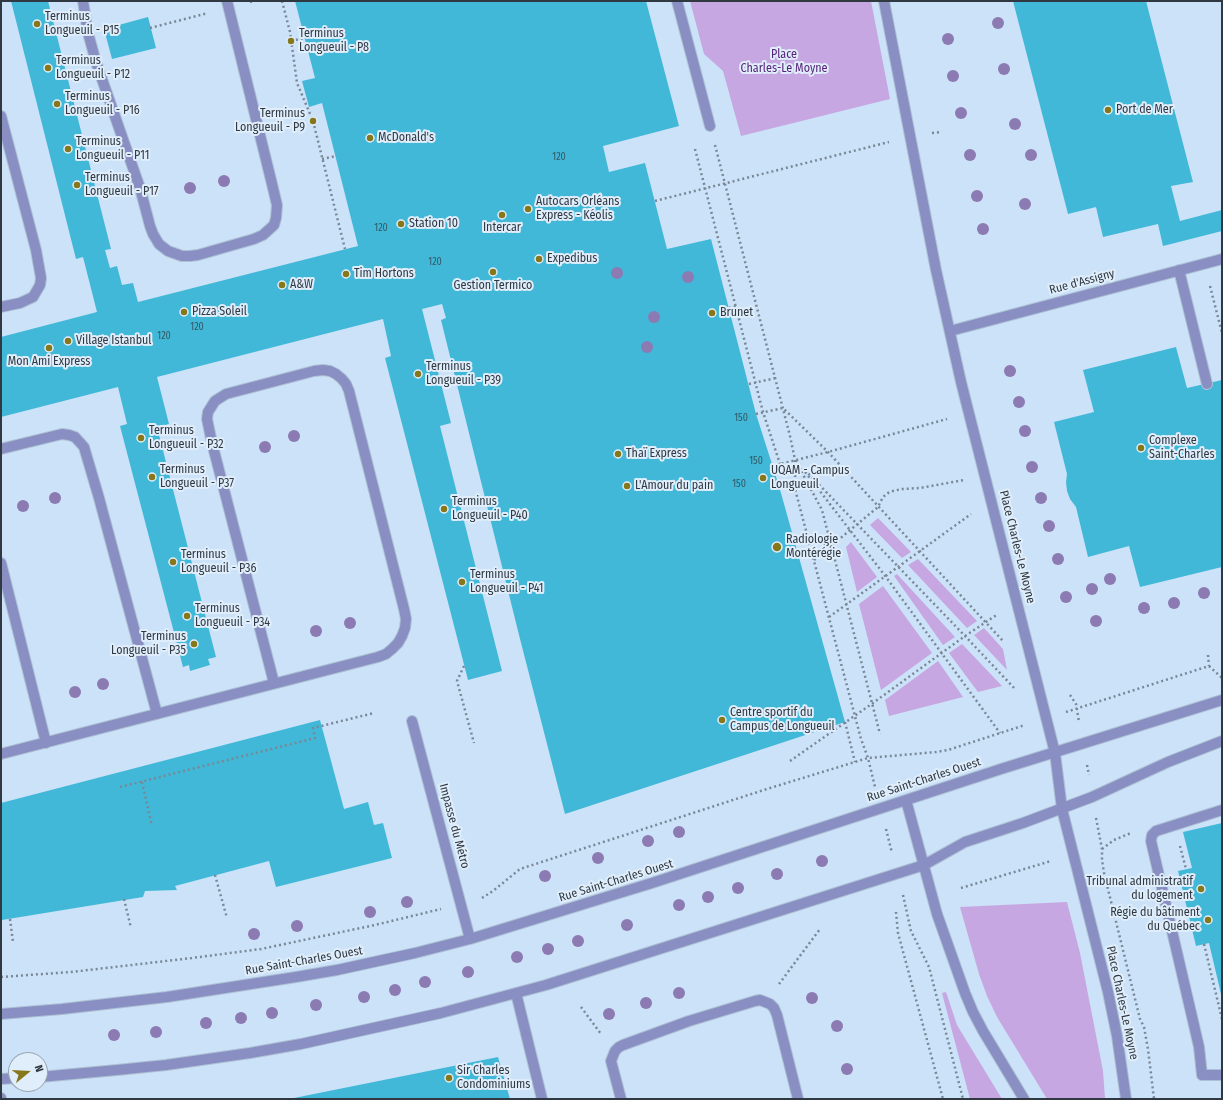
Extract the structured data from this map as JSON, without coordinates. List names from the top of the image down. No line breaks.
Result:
{"streets":{"street":["Rue d'Assigny","Place Charles-Le Moyne","Rue Saint-Charles Ouest","Impasse du Métro"]},"crossings":[["Rue d'Assigny","Place Charles-Le Moyne"],["Place Charles-Le Moyne","Rue Saint-Charles Ouest"],["Rue Saint-Charles Ouest","Impasse du Métro"]],"parks":["Place Charles-Le Moyne"],"places":["Terminus Longueuil - P15","Terminus Longueuil - P8","Terminus Longueuil - P12","Terminus Longueuil - P16","Port de Mer","Terminus Longueuil - P9","McDonald's","Terminus Longueuil - P11","Terminus Longueuil - P17","Autocars Orléans Express - Kéolis","Intercar","Station 10","Expedibus","Gestion Termico","Tim Hortons","A&W","Pizza Soleil","Brunet","Village Istanbul","Mon Ami Express","Terminus Longueuil - P39","Terminus Longueuil - P32","Complexe Saint-Charles","Thaï Express","Terminus Longueuil - P37","UQAM - Campus Longueuil","L'Amour du pain","Terminus Longueuil - P40","Radiologie Montérégie","Terminus Longueuil - P36","Terminus Longueuil - P41","Terminus Longueuil - P34","Terminus Longueuil - P35","Centre sportif du Campus de Longueuil","Tribunal administratif du logement","Régie du bâtiment du Québec","Sir Charles Condominiums"],"house_numbers":["120","120","120","120","120","150","150","150"],"north":"right"}
